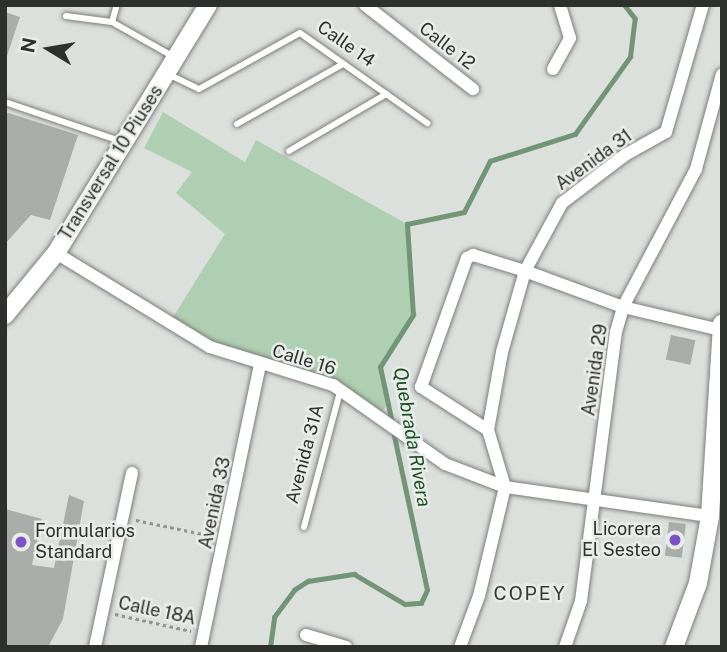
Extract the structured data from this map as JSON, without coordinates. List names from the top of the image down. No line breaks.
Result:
{"streets":{"street":["Calle 12","Avenida 31","Transversal 10 Piuses","Calle 16","Avenida 29","Avenida 33"],"lane":["Calle 14","Avenida 31A"],"path":["Calle 18A"]},"crossings":[["Calle 14","Transversal 10 Piuses"],["Transversal 10 Piuses","Calle 16"],["Calle 16","Avenida 29"],["Calle 16","Avenida 31A"],["Calle 16","Avenida 33"],["Avenida 33","Calle 18A"]],"districts":["COPEY"],"water":["Quebrada Rivera"],"places":["Licorera El Sesteo","Formularios Standard"],"north":"left"}
